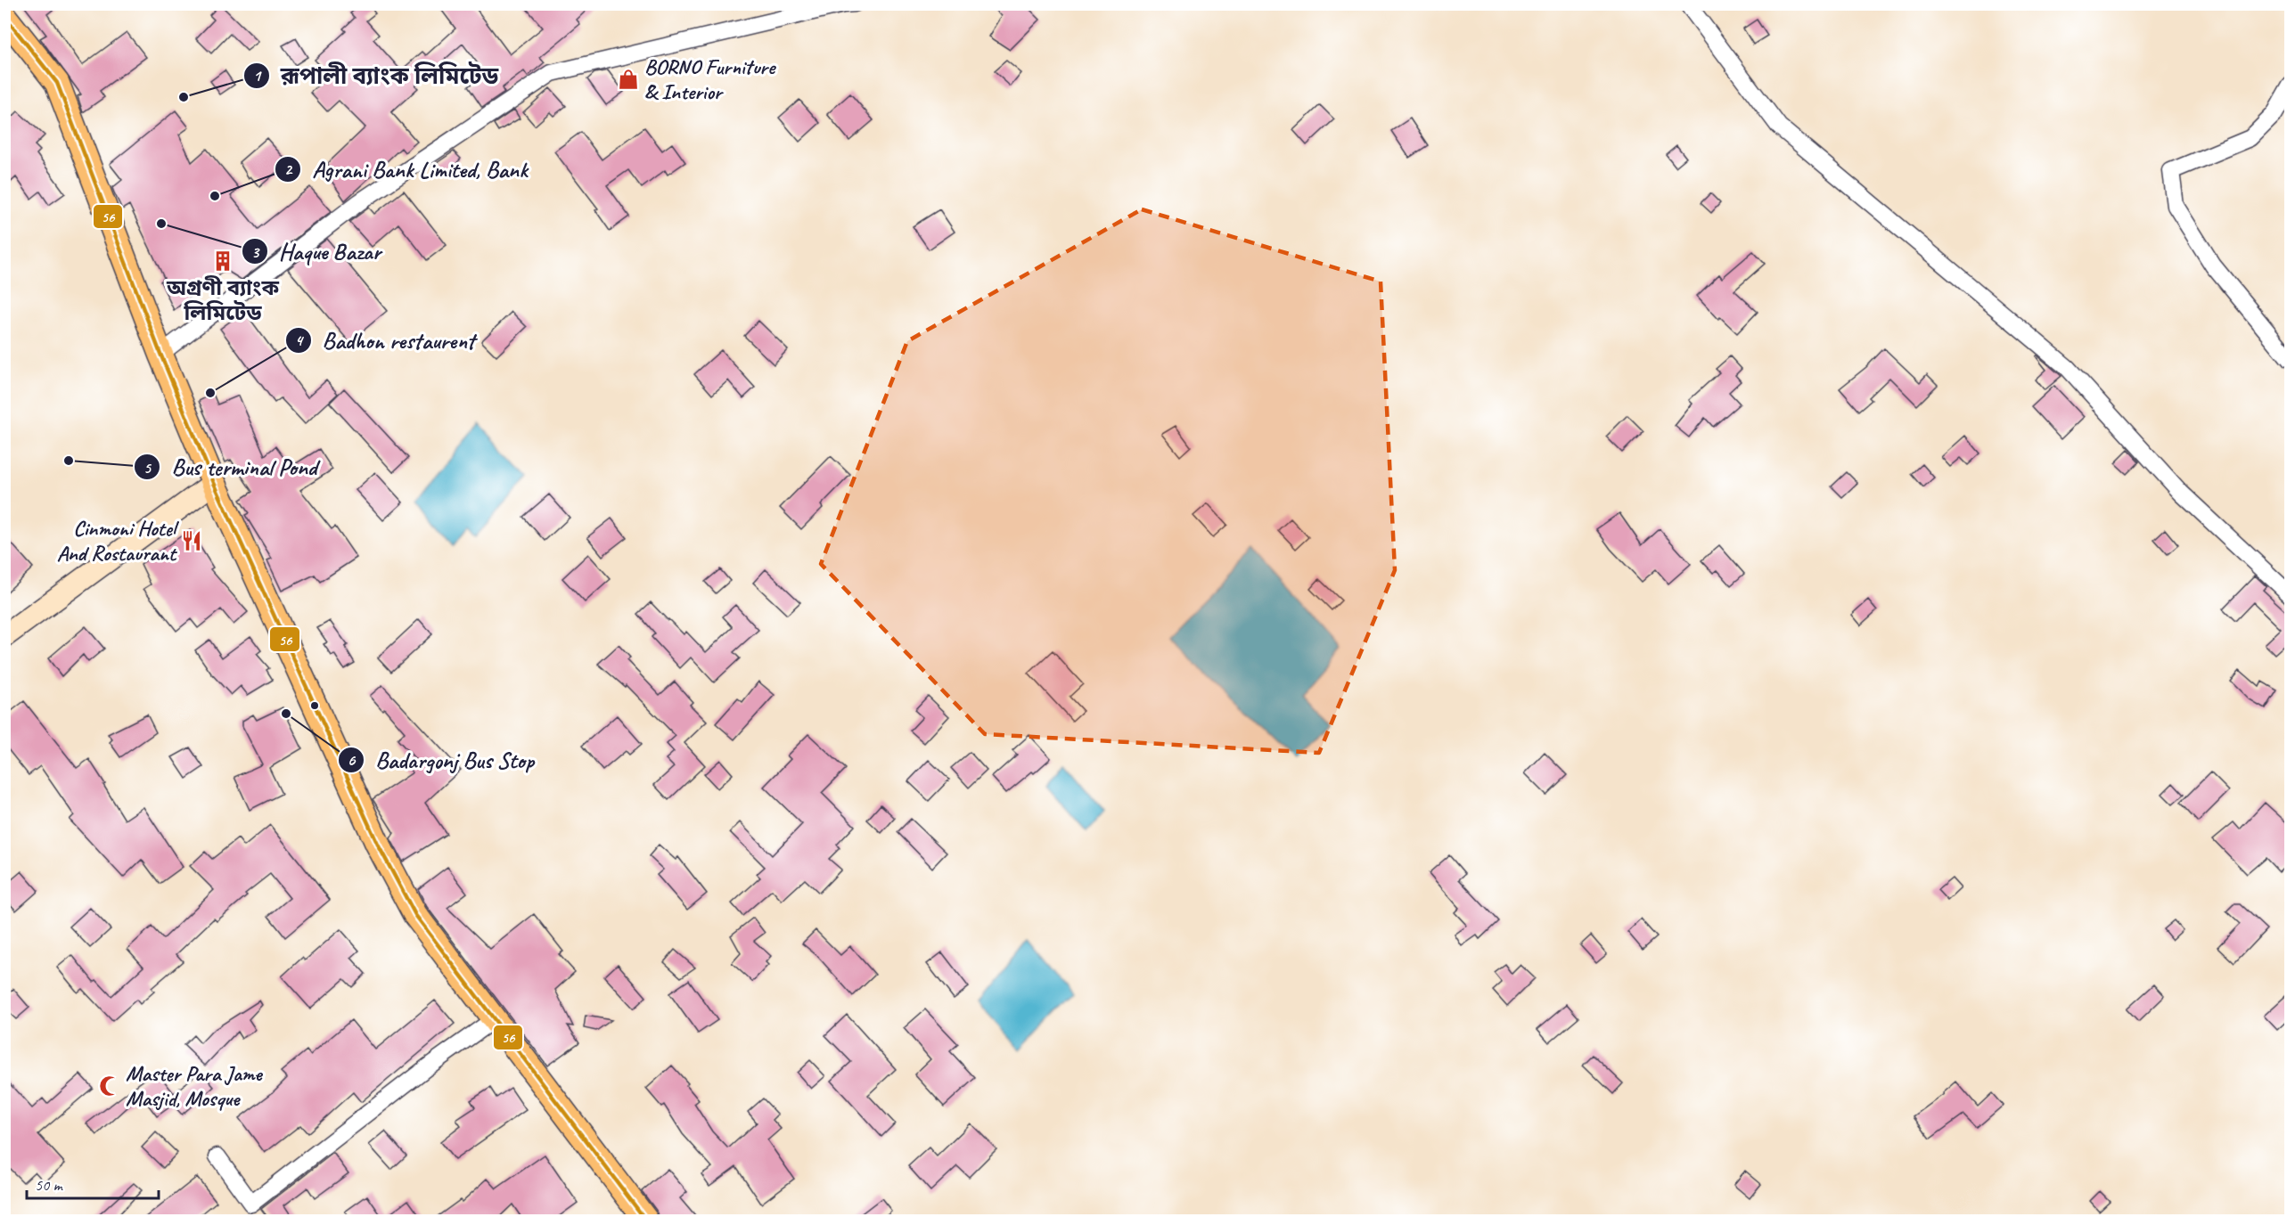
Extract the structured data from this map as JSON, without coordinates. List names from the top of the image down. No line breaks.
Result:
{"places":{"shop":["BORNO Furniture & Interior"],"other":["রূপালী ব্যাংক লিমিটেড","Agrani Bank Limited, Bank","Haque Bazar","Badhon restaurent","Bus terminal Pond","Badargonj Bus Stop"],"building":["অগ্রণী ব্যাংক লিমিটেড"],"restaurant":["Cinmoni Hotel And Rostaurant"],"mosque":["Master Para Jame Masjid, Mosque"]},"lines":["transit line 56"],"scale_bar":"50 m"}
